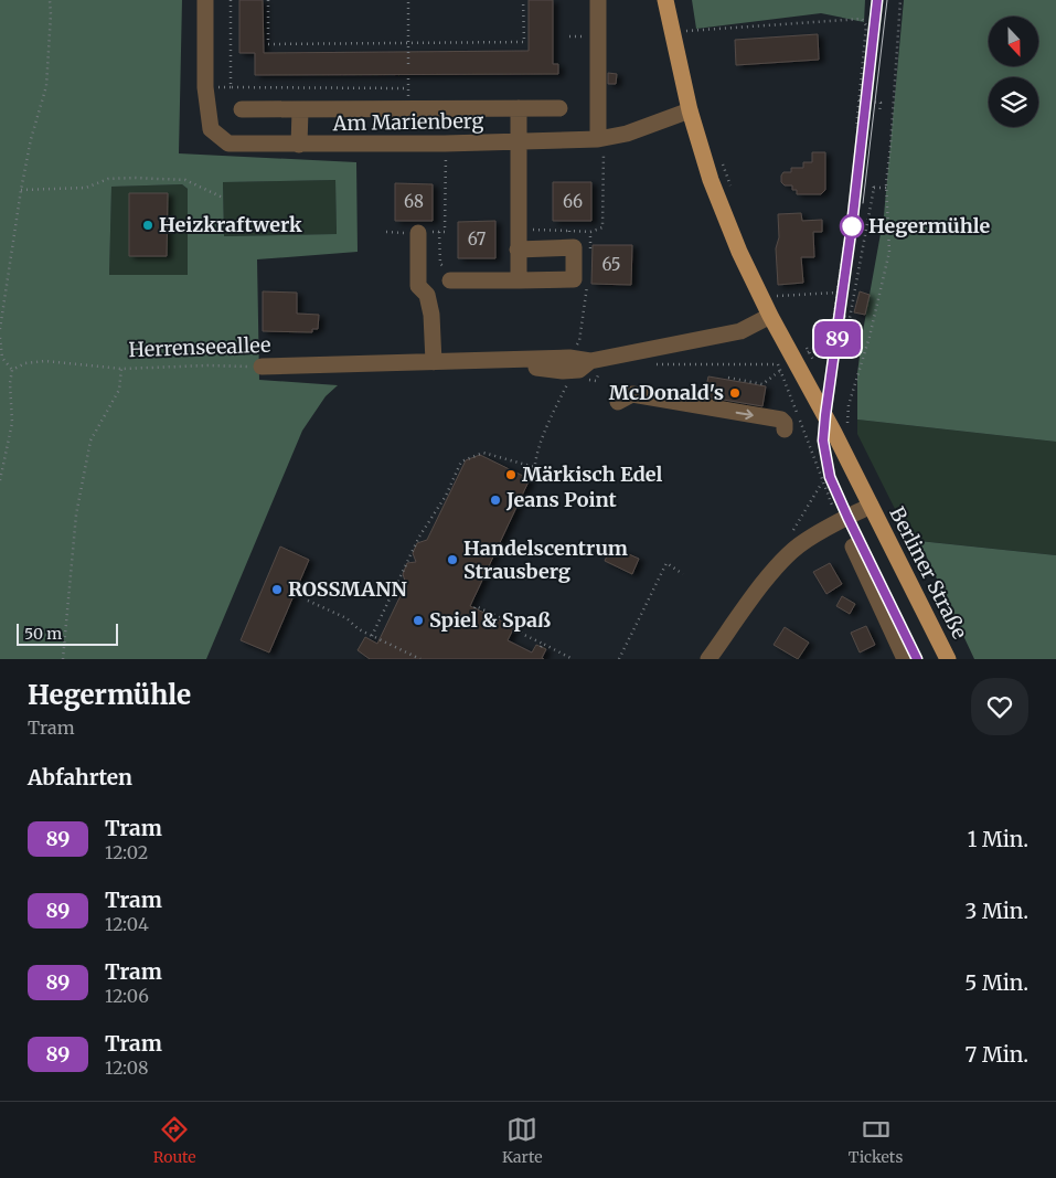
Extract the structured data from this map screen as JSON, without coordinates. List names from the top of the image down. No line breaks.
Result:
{"streets":{"main road":["Berliner Straße"],"street":["Am Marienberg","Herrenseeallee"]},"crossings":[["Am Marienberg","Berliner Straße"]],"places":["Heizkraftwerk","Hegermühle","McDonald's","Märkisch Edel","Jeans Point","Handelscentrum Strausberg","ROSSMANN","Spiel & Spaß"],"lines":["tram line 89"],"house_numbers":["68","66","67","65"],"scale_bar":"50 m","north":"bottom","page":{"on_map":"89","scale":"50 m","heading":[["Hegermühle","Tram"],"Abfahrten"],"list":[{"mark":"89","name":"Tram","note":"12:02","value":"1 Min."},{"mark":"89","name":"Tram","note":"12:04","value":"3 Min."},{"mark":"89","name":"Tram","note":"12:06","value":"5 Min."},{"mark":"89","name":"Tram","note":"12:08","value":"7 Min."}],"tabs":["Route","Karte","Tickets"]}}
